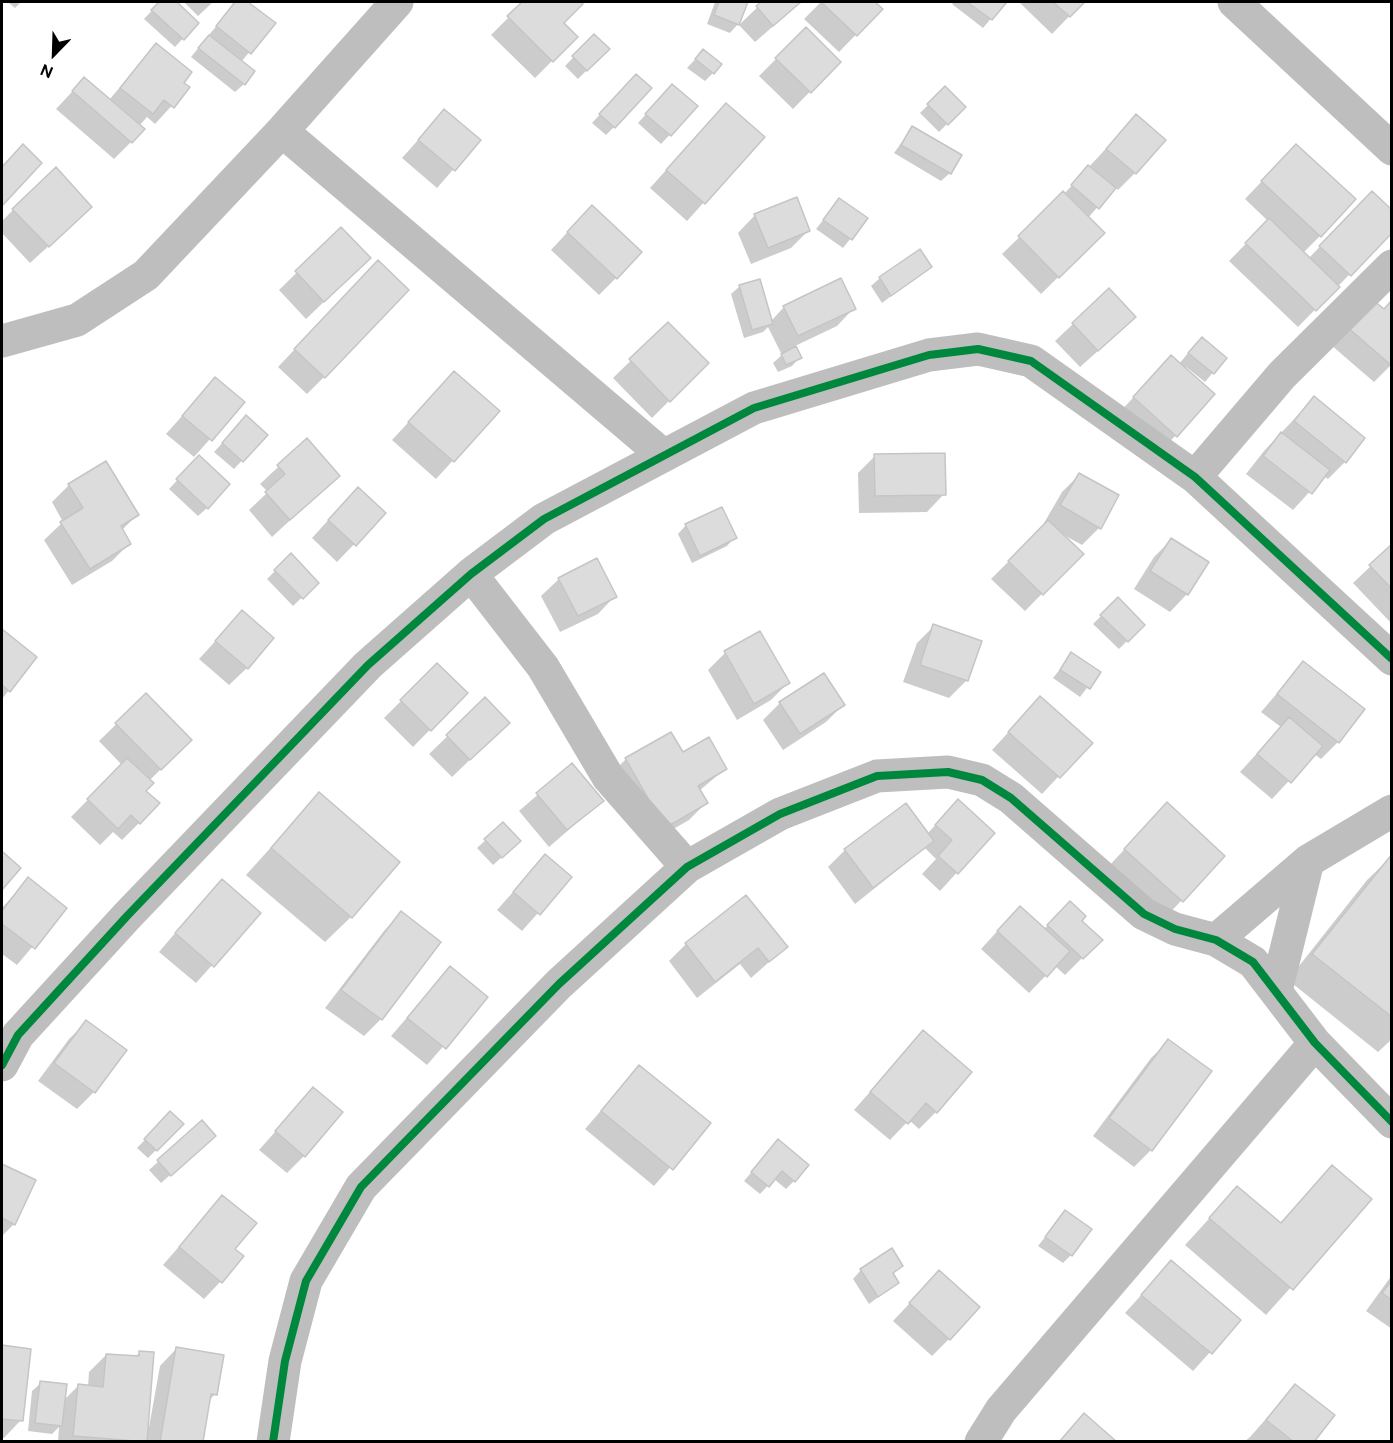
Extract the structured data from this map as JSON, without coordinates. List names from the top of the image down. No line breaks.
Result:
{"north":"bottom left"}
